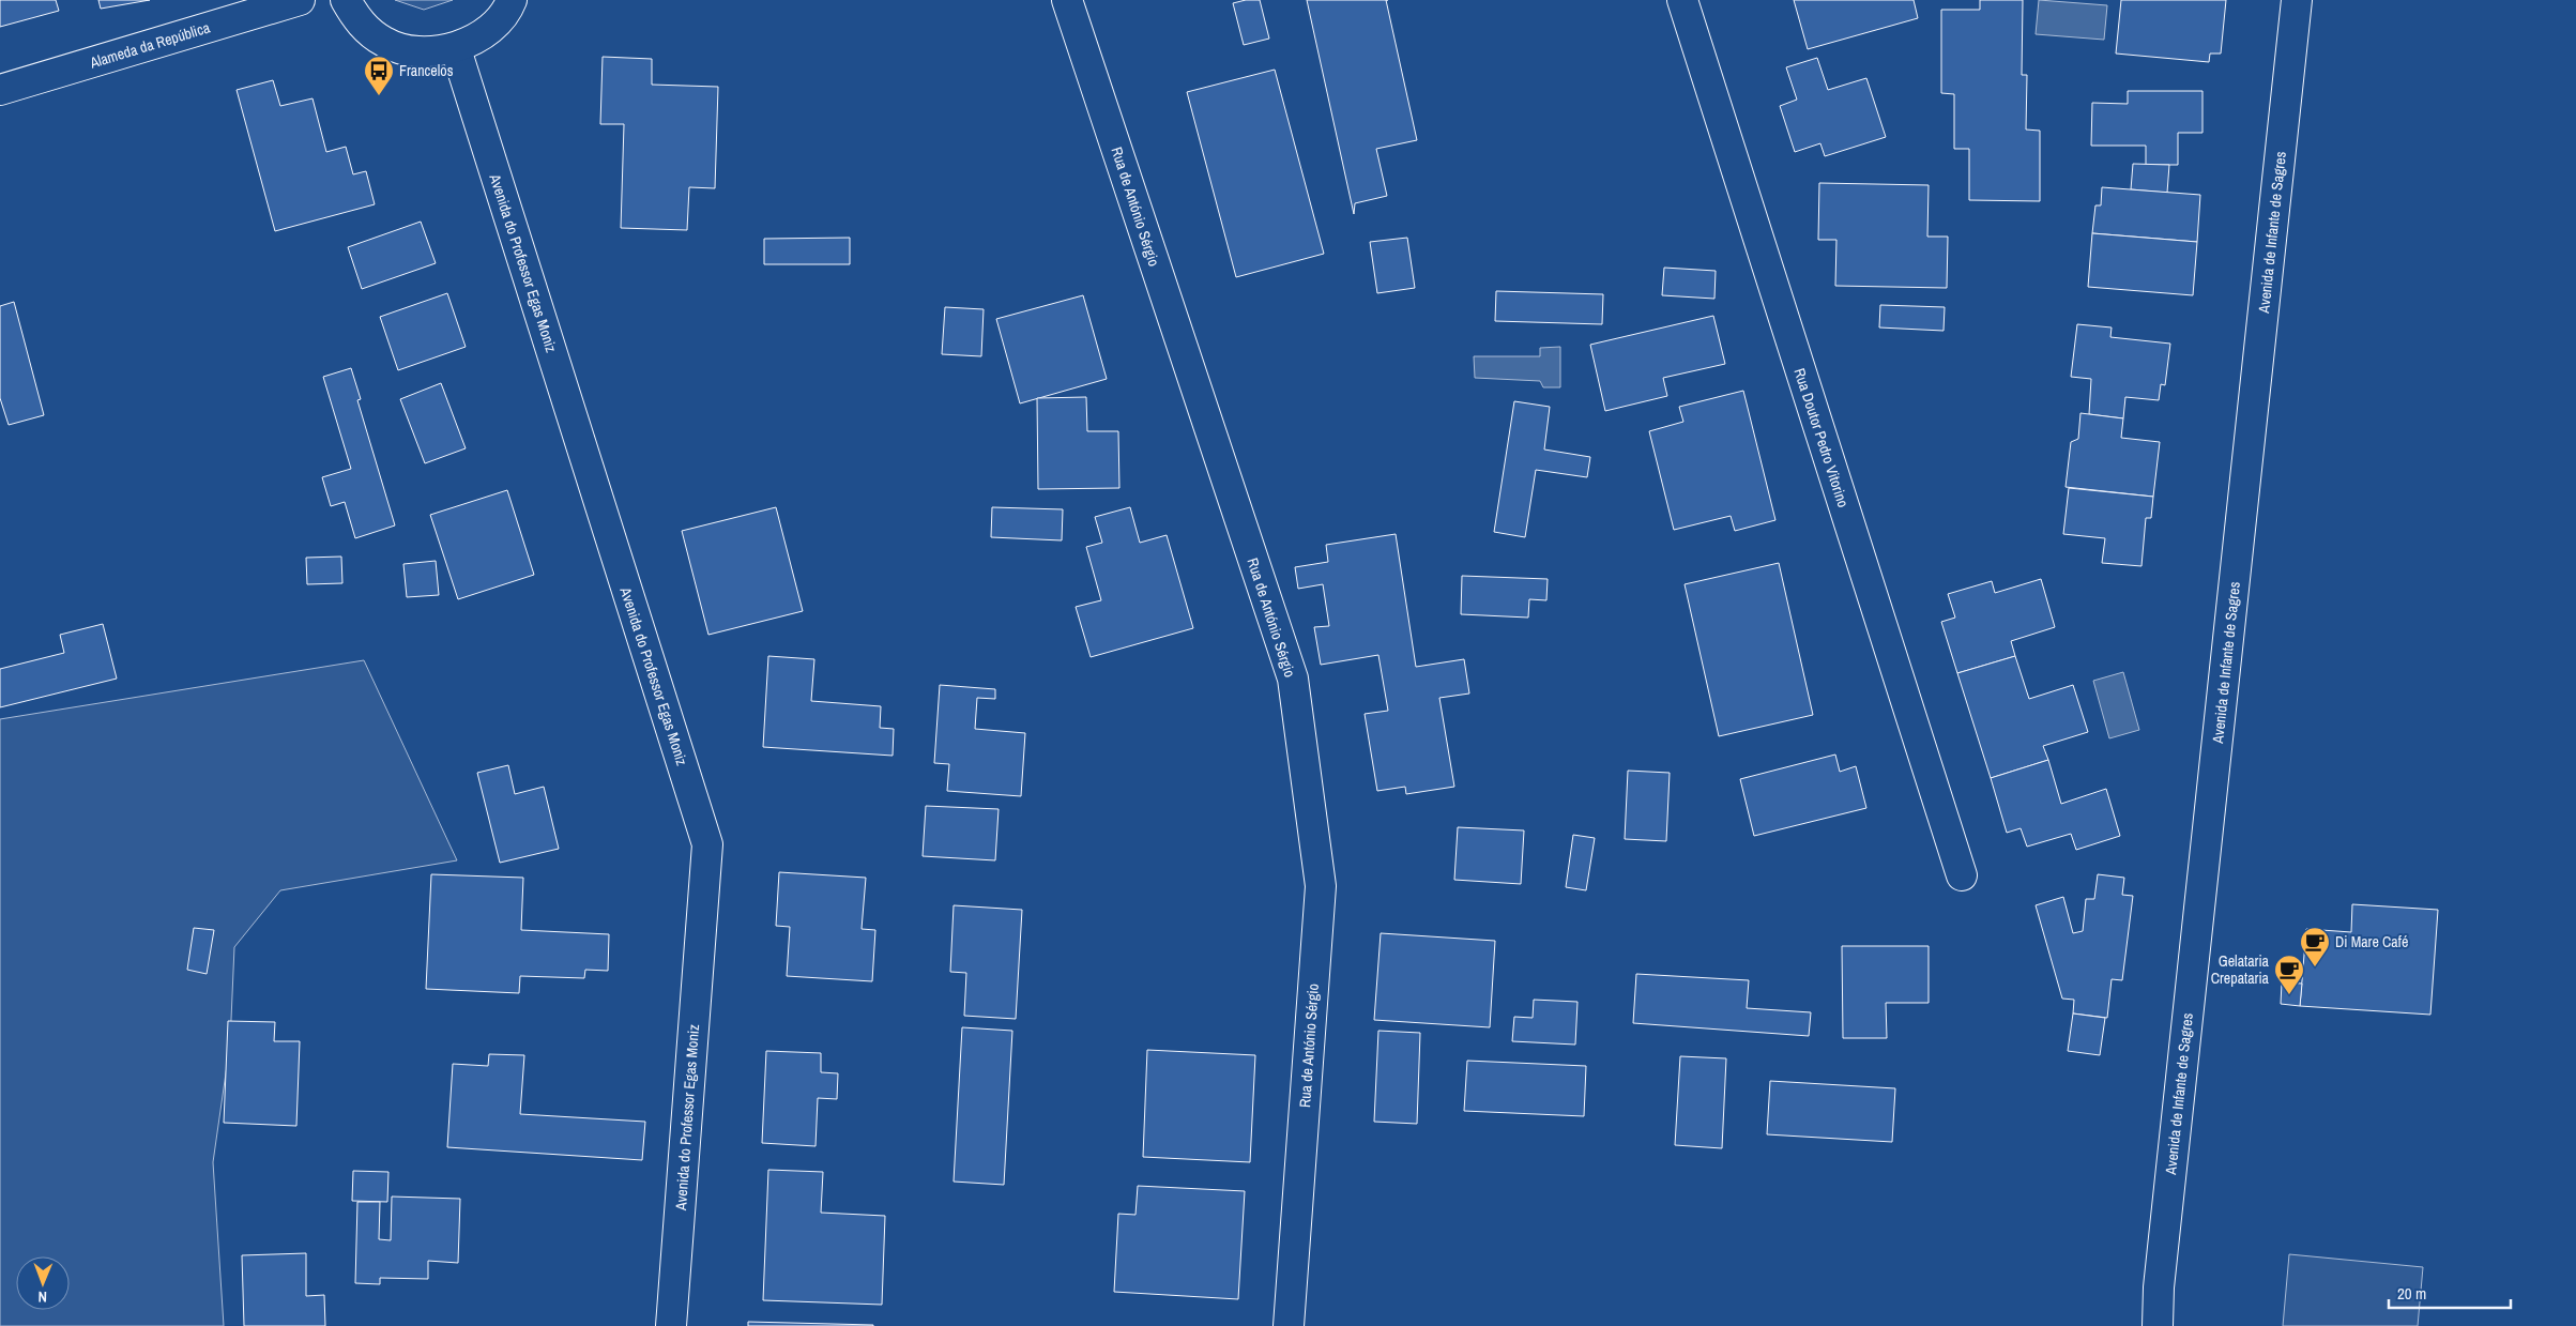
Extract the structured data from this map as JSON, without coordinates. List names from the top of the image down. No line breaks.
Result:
{"streets":{"street":["Alameda da República","Rua de António Sérgio","Avenida de Infante de Sagres","Avenida do Professor Egas Moniz","Rua Doutor Pedro Vitorino"]},"places":{"bus stop":["Francelos"],"cafe":["Di Mare Café","Gelataria Crepataria"]},"scale_bar":"20 m","north":"bottom"}
